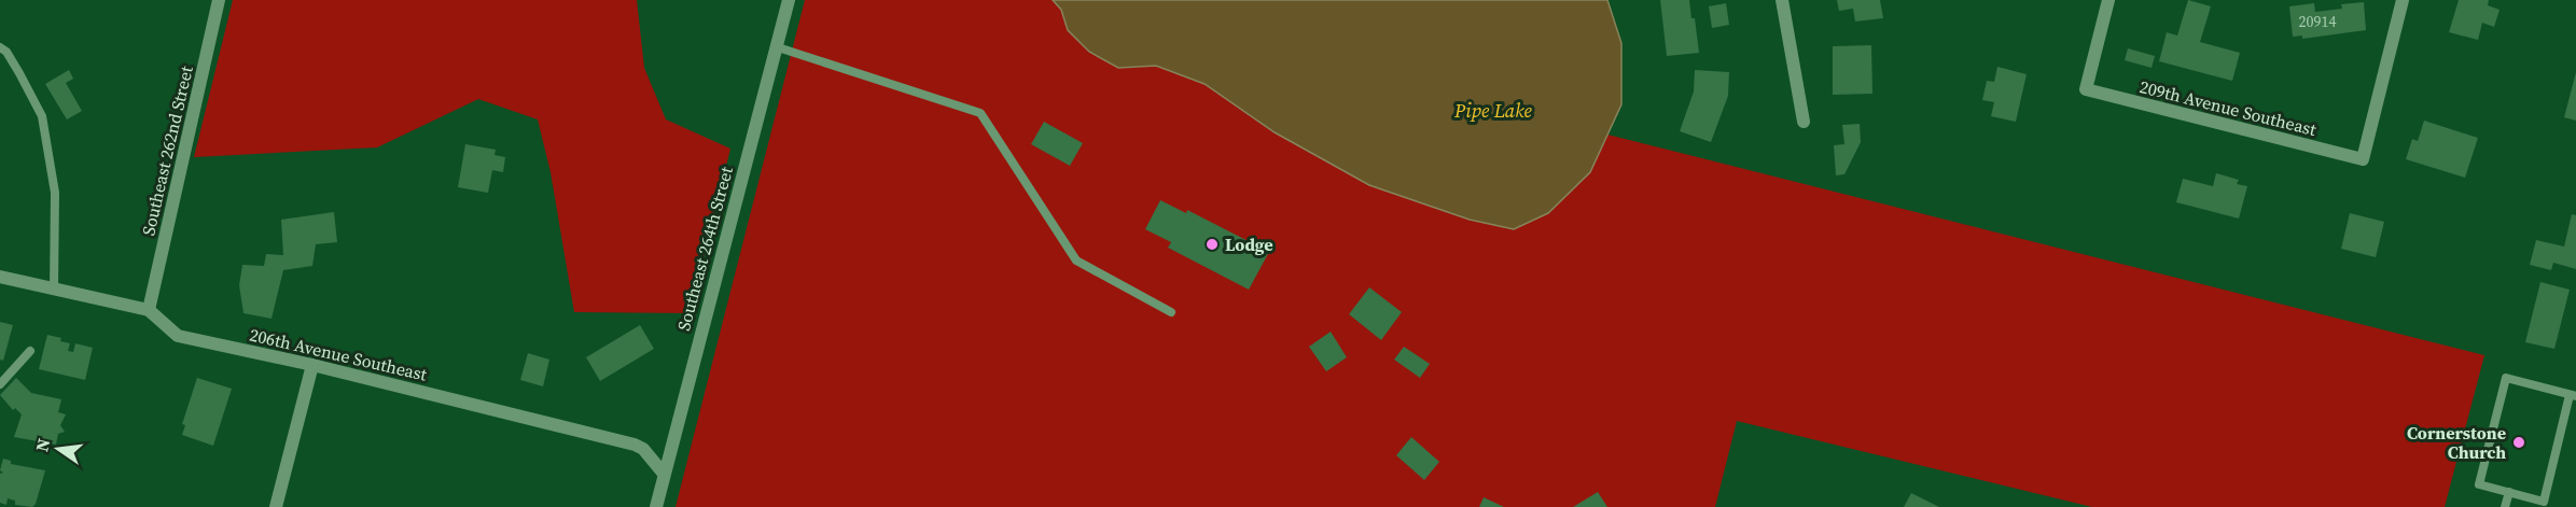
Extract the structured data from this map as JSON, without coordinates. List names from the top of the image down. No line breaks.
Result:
{"streets":{"street":["209th Avenue Southeast","Southeast 262nd Street","Southeast 264th Street","206th Avenue Southeast"]},"crossings":[["Southeast 262nd Street","206th Avenue Southeast"],["Southeast 264th Street","206th Avenue Southeast"]],"water":["Pipe Lake"],"places":["Lodge","Cornerstone Church"],"house_numbers":["20914"],"north":"left"}
